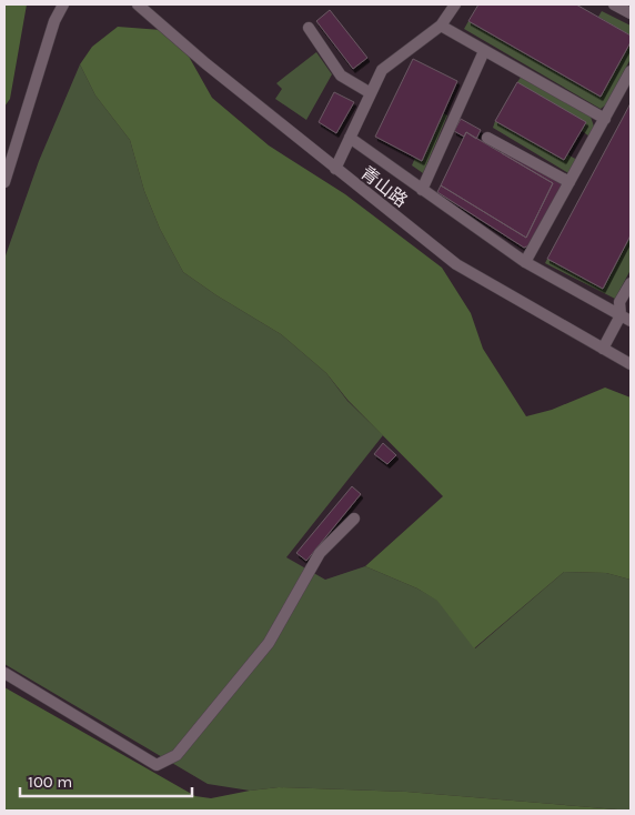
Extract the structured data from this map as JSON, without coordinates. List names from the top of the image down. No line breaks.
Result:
{"streets":{"street":["青山路"]},"scale_bar":"100 m"}
